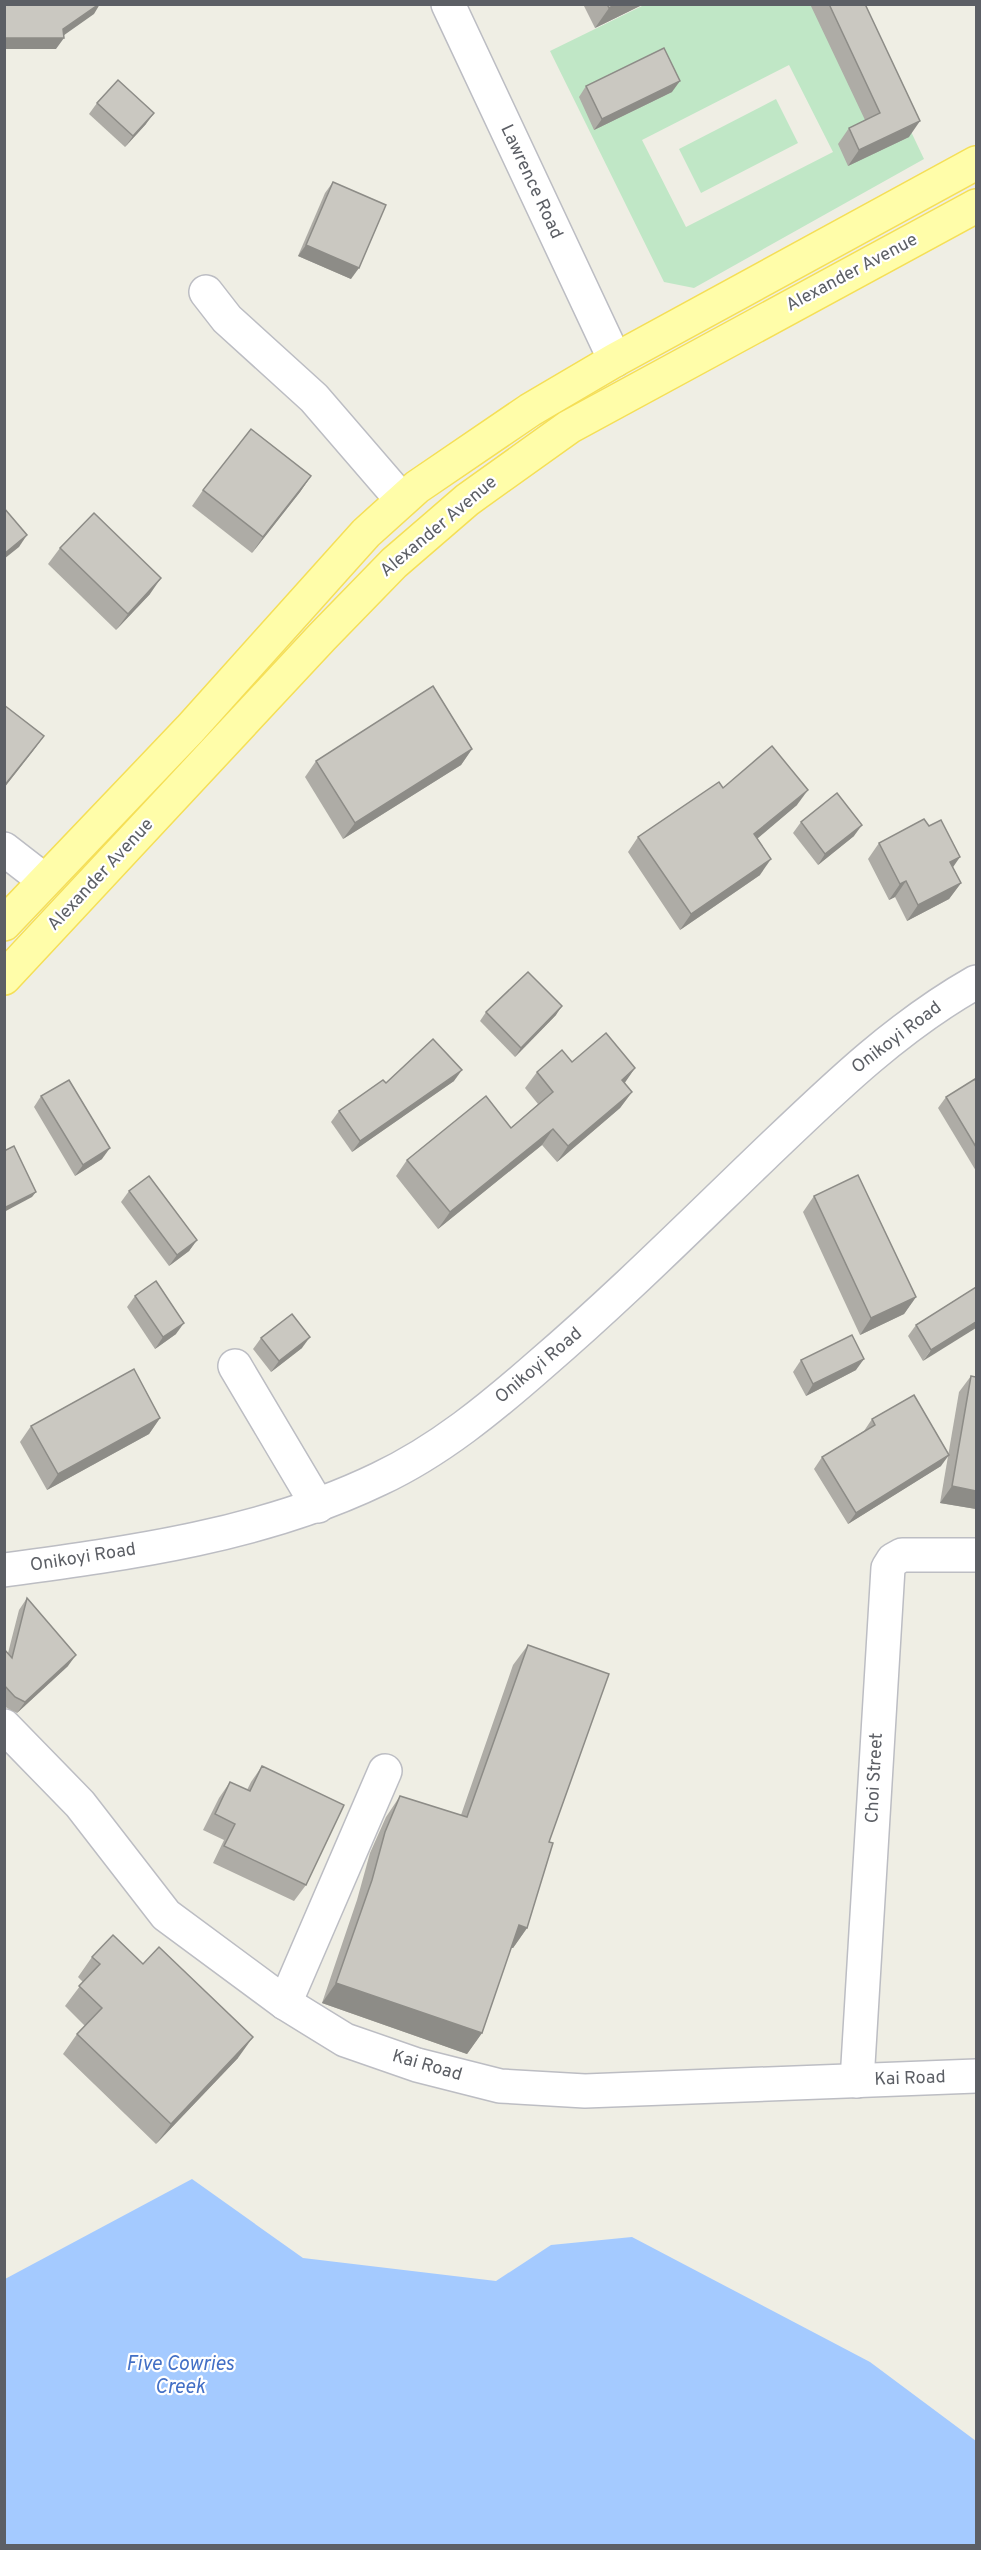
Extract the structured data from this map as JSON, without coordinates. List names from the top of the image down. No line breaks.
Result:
{"streets":{"main road":["Alexander Avenue"],"street":["Lawrence Road","Onikoyi Road","Choi Street","Kai Road"]},"crossings":[["Lawrence Road","Alexander Avenue"],["Choi Street","Kai Road"]],"water":["Five Cowries Creek"]}
